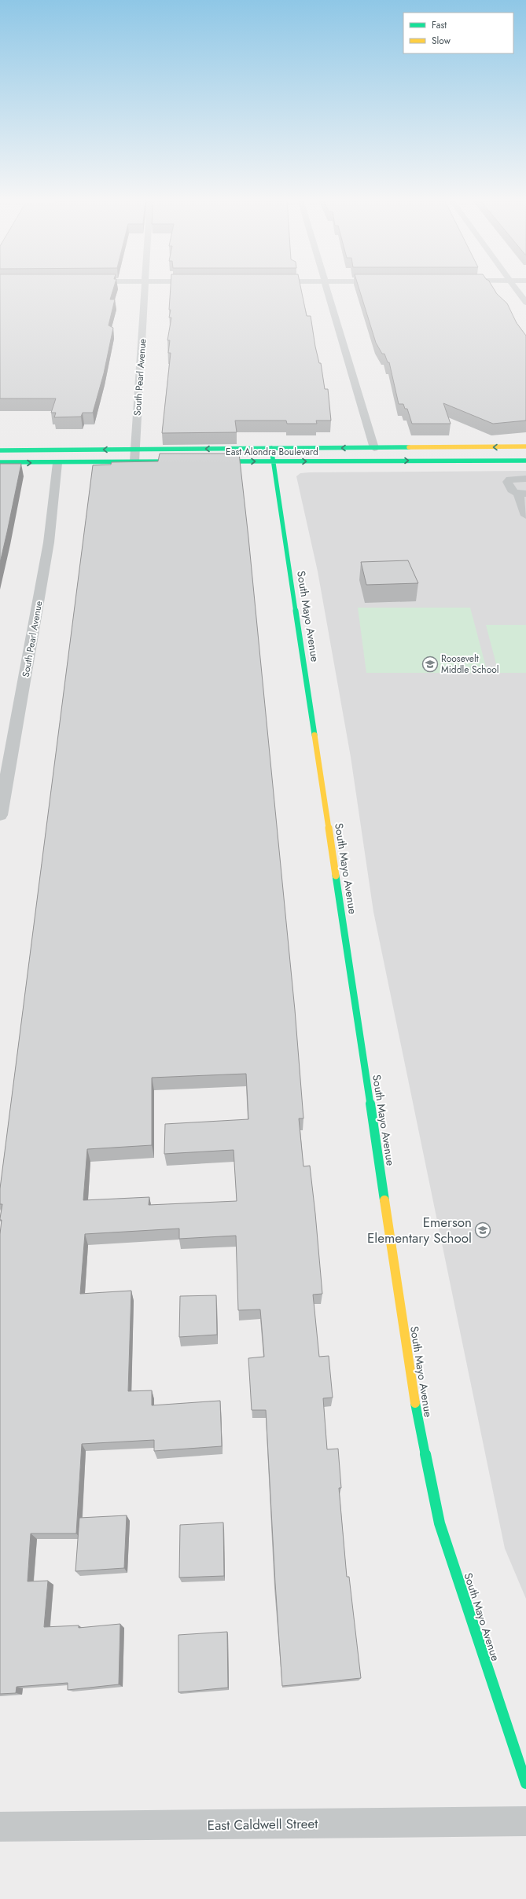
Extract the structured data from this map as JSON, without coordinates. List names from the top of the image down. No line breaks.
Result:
{"streets":{"main road":["East Alondra Boulevard","South Mayo Avenue"],"street":["South Pearl Avenue","East Caldwell Street"]},"crossings":[["South Pearl Avenue","East Alondra Boulevard"],["East Alondra Boulevard","South Mayo Avenue"]],"places":{"school or university":["Roosevelt Middle School","Emerson Elementary School"]},"legend":["Fast","Slow"]}
